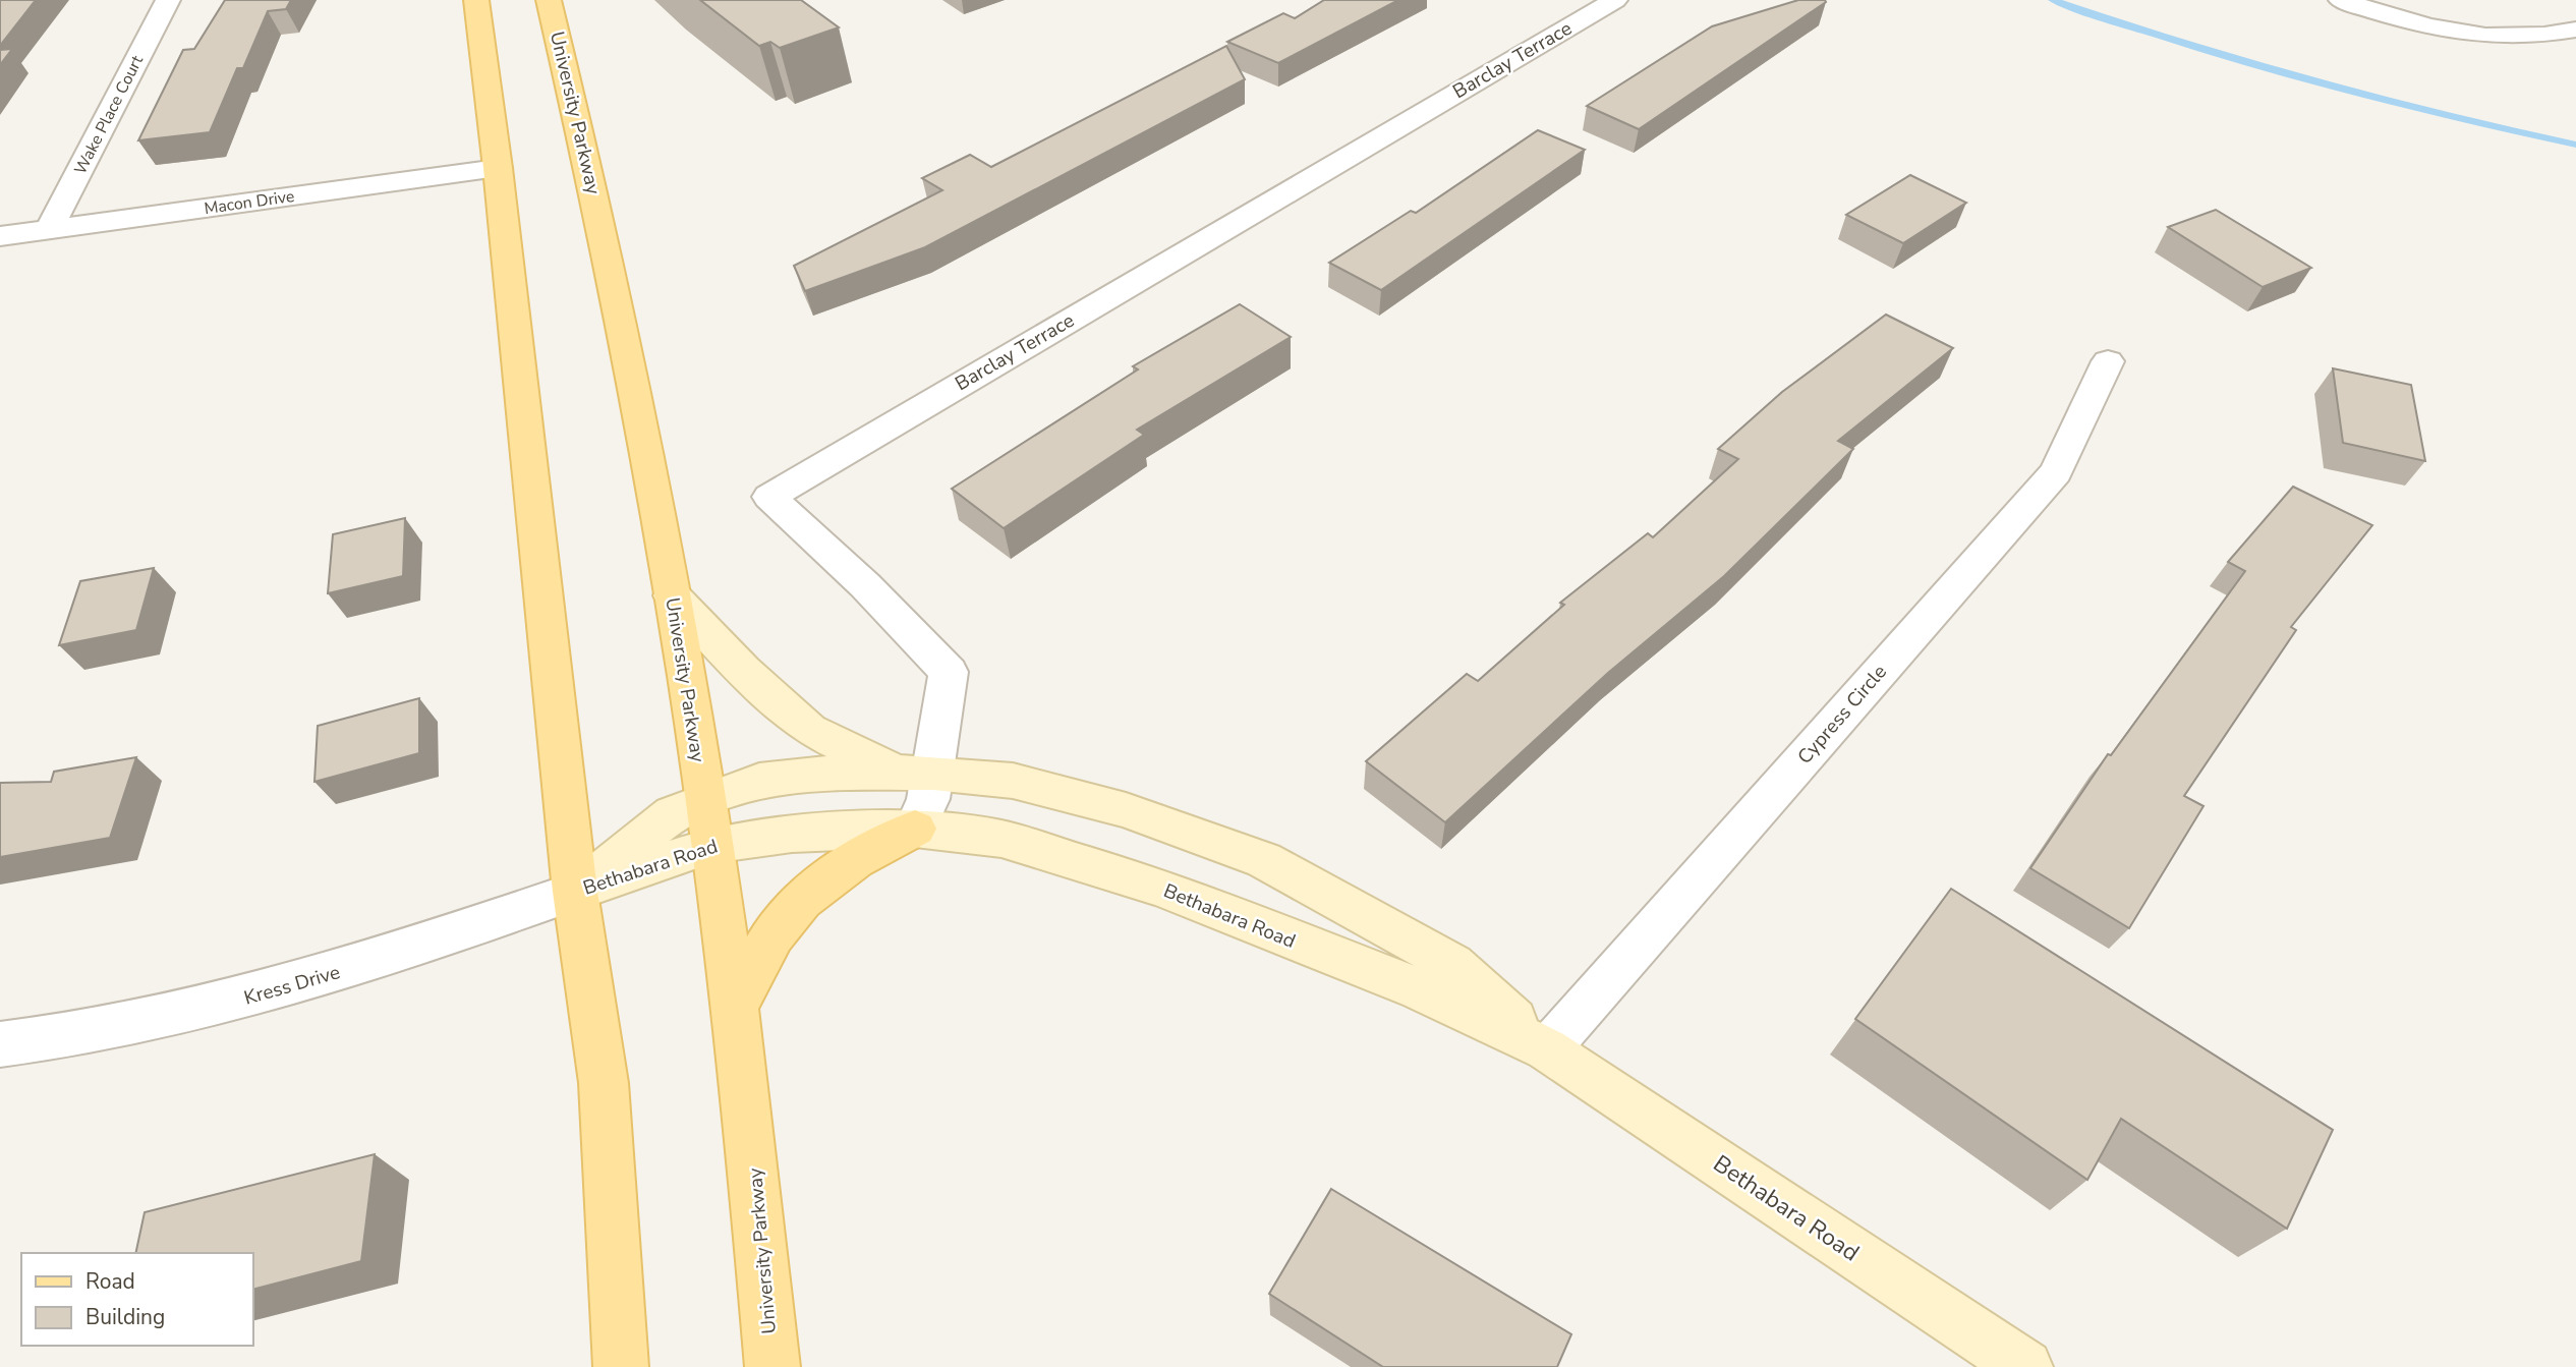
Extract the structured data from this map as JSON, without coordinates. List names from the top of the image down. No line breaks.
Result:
{"streets":{"main road":["University Parkway"],"street":["Barclay Terrace","Wake Place Court","Macon Drive","Cypress Circle","Bethabara Road","Kress Drive"]},"crossings":[["Barclay Terrace","Bethabara Road"],["University Parkway","Bethabara Road"],["Wake Place Court","Macon Drive"],["Cypress Circle","Bethabara Road"],["Bethabara Road","Kress Drive"]],"legend":["Road","Building"]}
